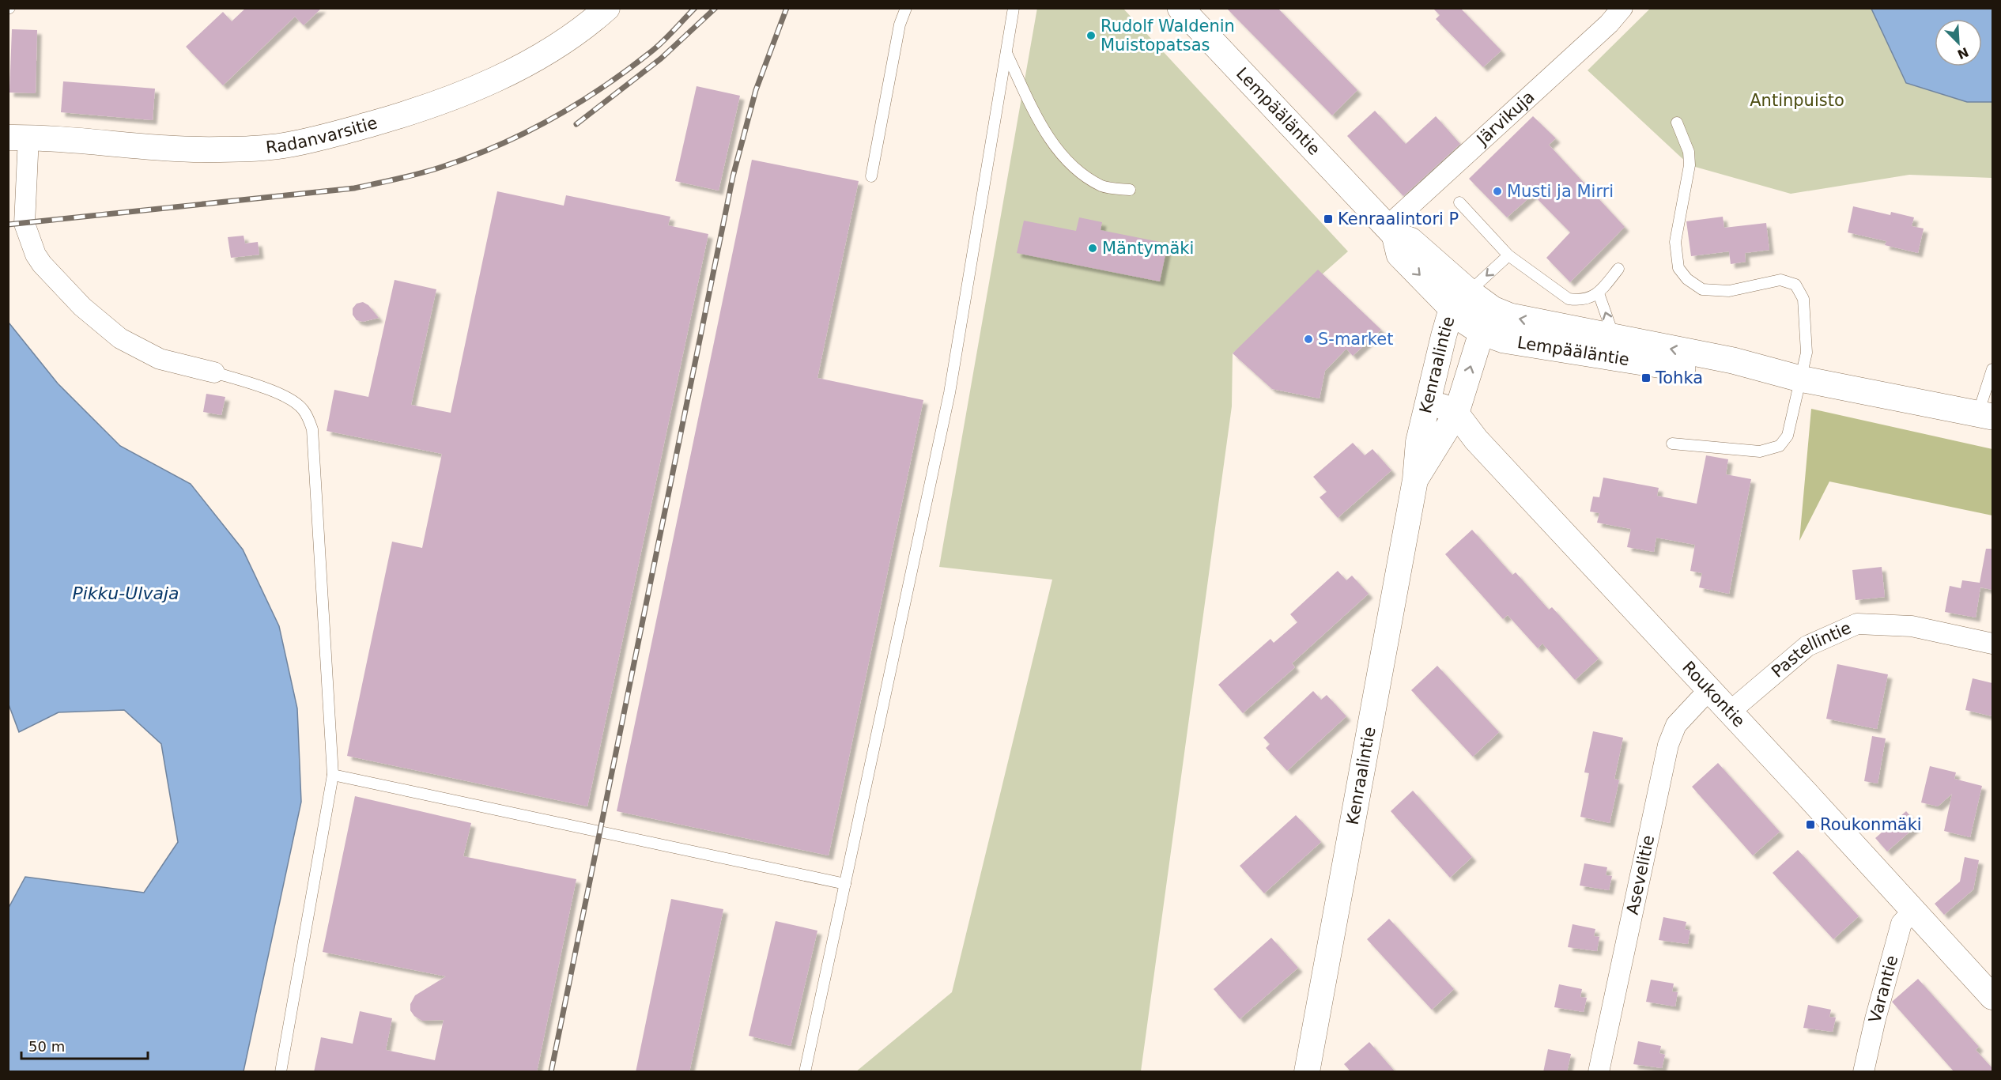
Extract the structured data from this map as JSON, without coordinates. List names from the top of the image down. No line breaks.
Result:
{"streets":{"main road":["Lempääläntie"],"street":["Järvikuja","Radanvarsitie","Kenraalintie","Pastellintie","Roukontie","Asevelitie","Varantie"]},"crossings":[["Lempääläntie","Järvikuja"],["Lempääläntie","Kenraalintie"],["Kenraalintie","Roukontie"],["Pastellintie","Roukontie"],["Roukontie","Asevelitie"],["Roukontie","Varantie"]],"water":["Pikku-Ulvaja"],"parks":["Antinpuisto"],"places":{"other":["Rudolf Waldenin Muistopatsas","Musti ja Mirri","Mäntymäki","S-market"],"transit":["Kenraalintori P","Tohka","Roukonmäki"]},"scale_bar":"50 m","north":"bottom right"}
